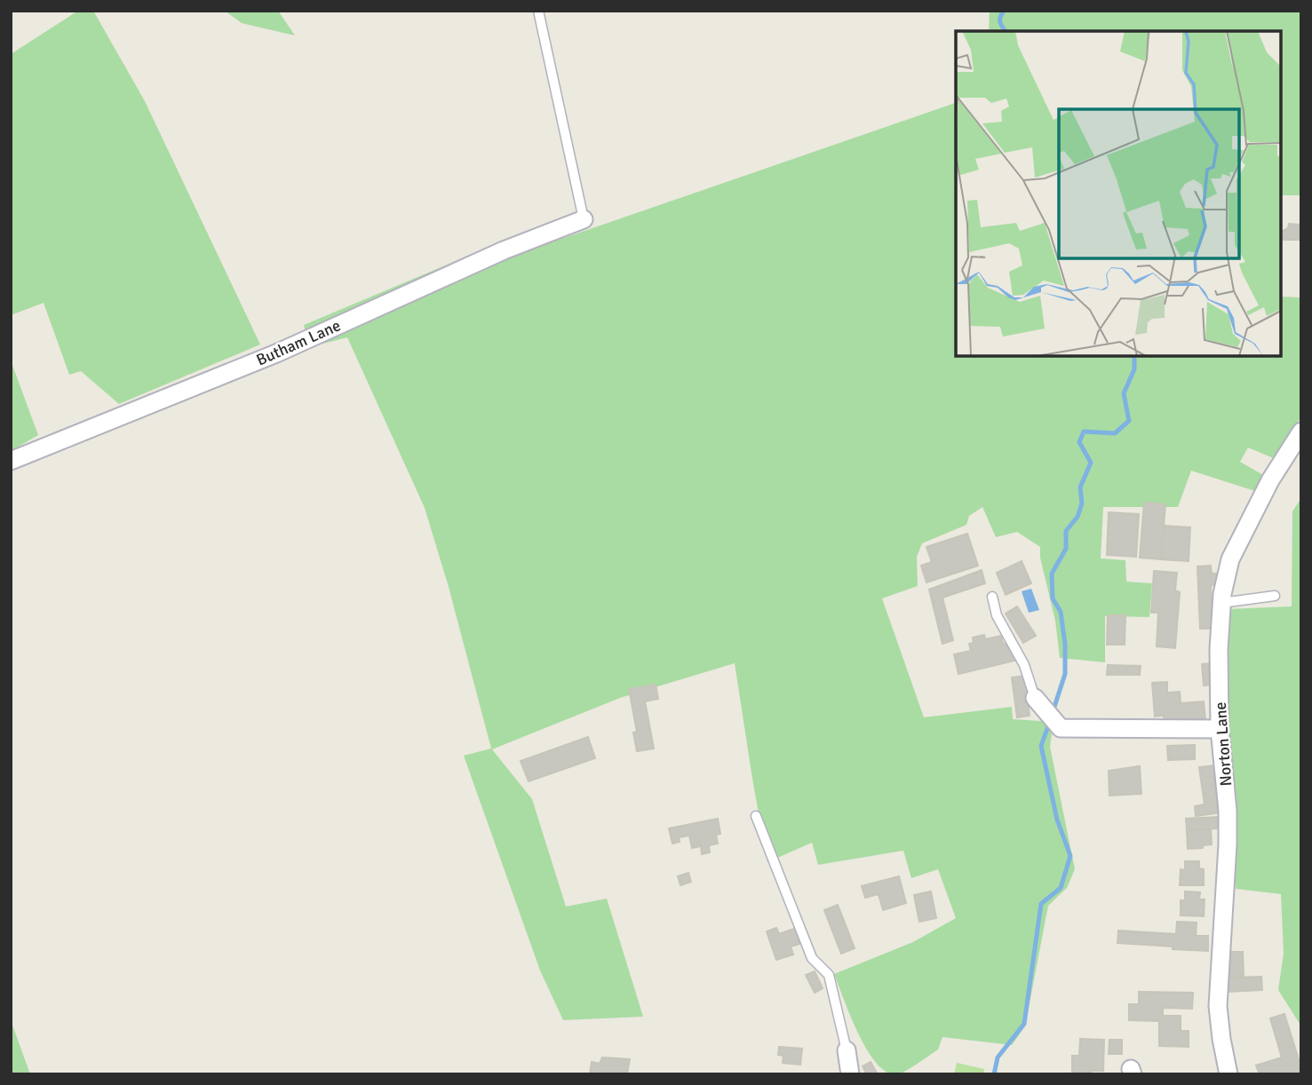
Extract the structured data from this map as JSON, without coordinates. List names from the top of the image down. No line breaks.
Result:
{"streets":{"street":["Butham Lane","Norton Lane"]}}
